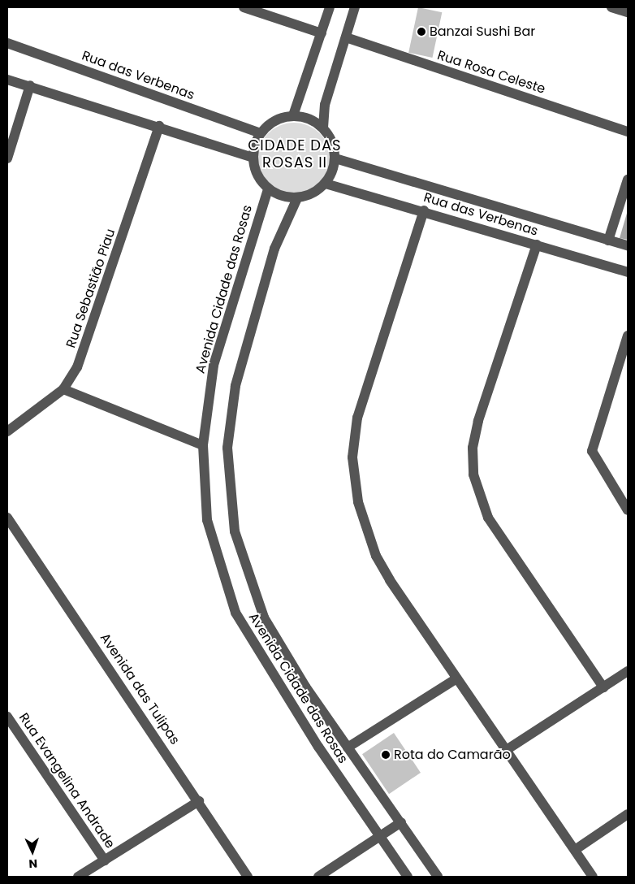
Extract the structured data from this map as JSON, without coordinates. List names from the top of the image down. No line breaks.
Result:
{"streets":{"street":["Rua Rosa Celeste","Rua das Verbenas","Rua Sebastião Piau","Avenida Cidade das Rosas","Avenida das Tulipas","Rua Evangelina Andrade"]},"crossings":[["Rua das Verbenas","Avenida Cidade das Rosas"]],"districts":["CIDADE DAS ROSAS II"],"places":["Banzai Sushi Bar","Rota do Camarão"],"north":"bottom"}
